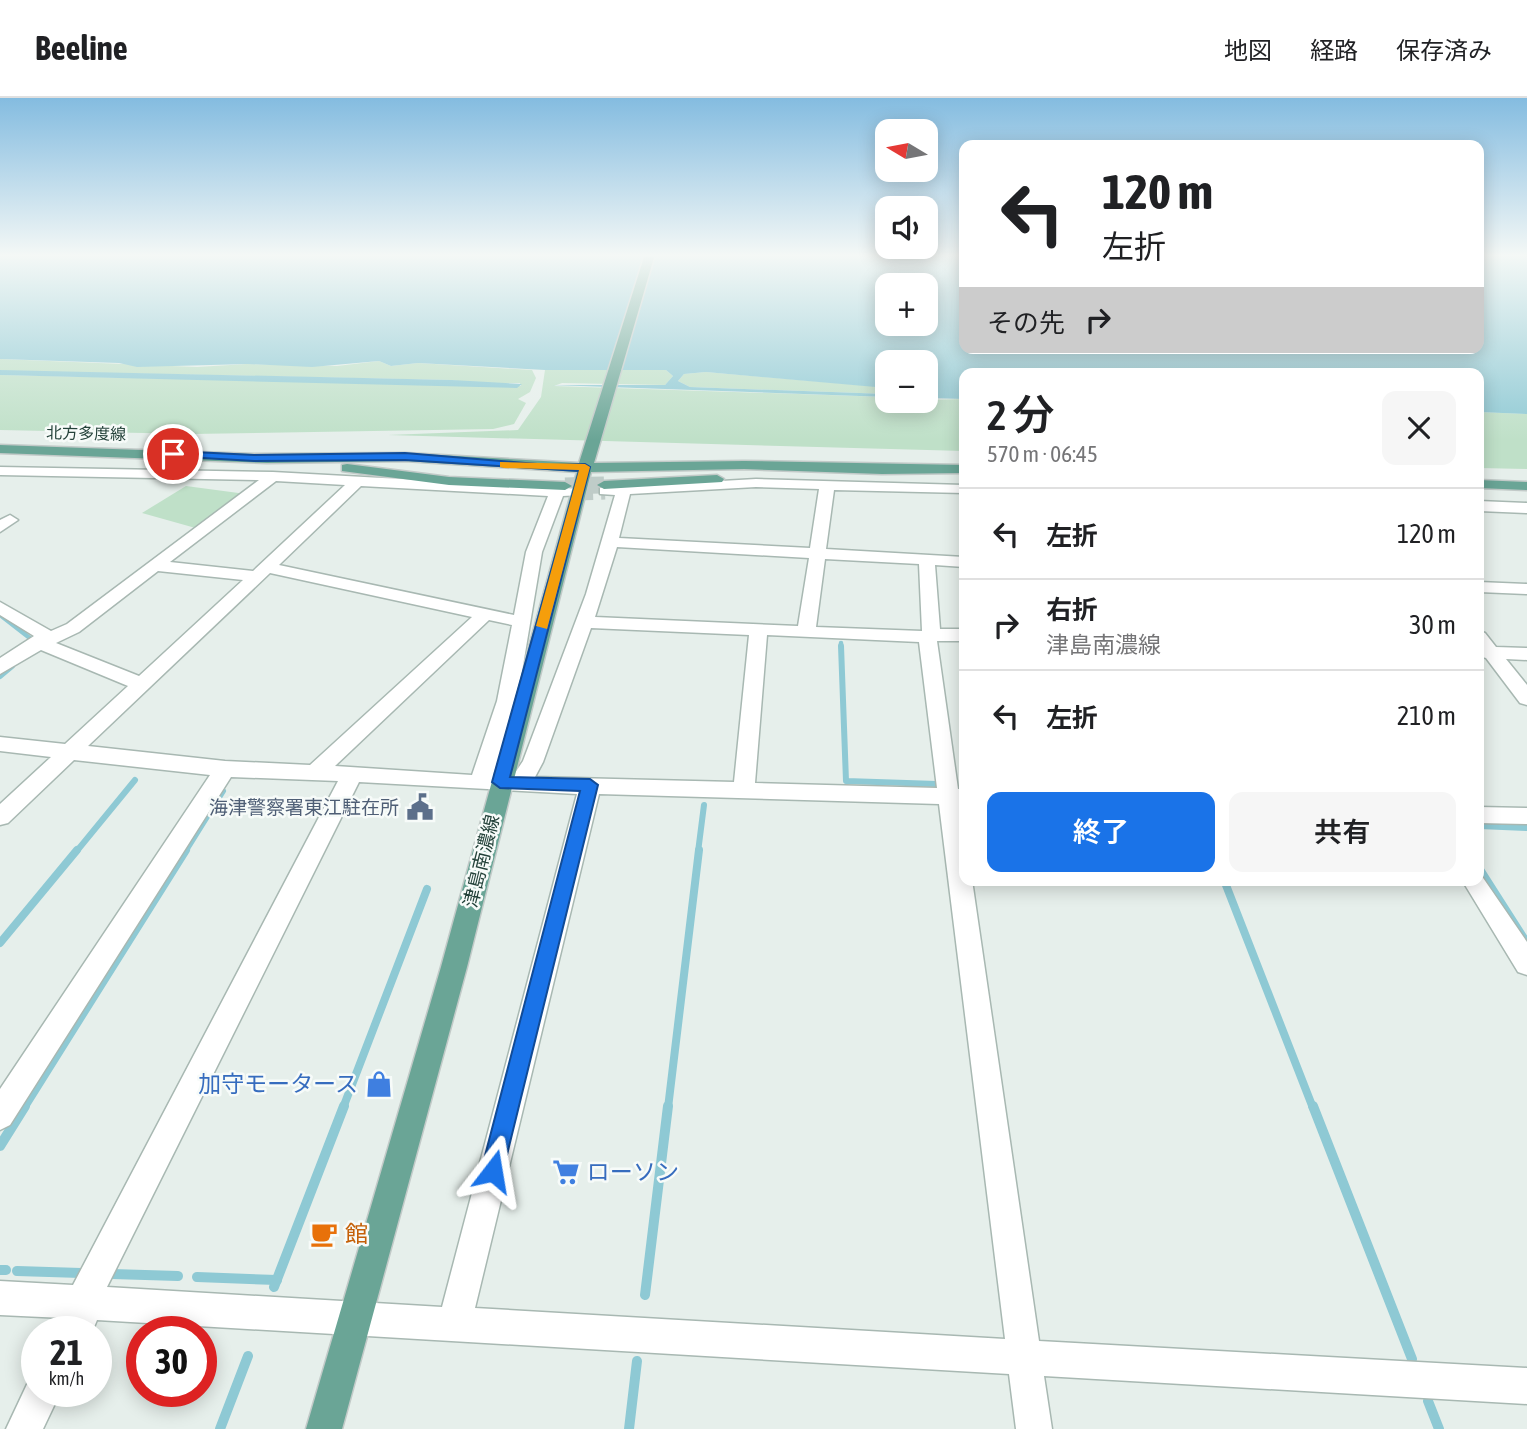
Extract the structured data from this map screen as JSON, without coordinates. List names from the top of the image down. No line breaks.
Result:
{"streets":{"main road":["北方多度線","津島南濃線"]},"places":{"public building":["海津警察署東江駐在所"],"shop":["加守モータース"],"supermarket":["ローソン"],"cafe":["館"]},"north":"left","page":{"header":"Beeline","nav":["地図","経路","保存済み"],"map_buttons":["+","−"],"turn":["120 m","左折"],"then":"その先","heading":["2 分","570 m · 06:45"],"list":[{"name":"左折","value":"120 m"},{"name":"右折","note":"津島南濃線","value":"30 m"},{"name":"左折","value":"210 m"}],"buttons":["終了","共有"],"speed":"21 km/h","limit":"30"}}
